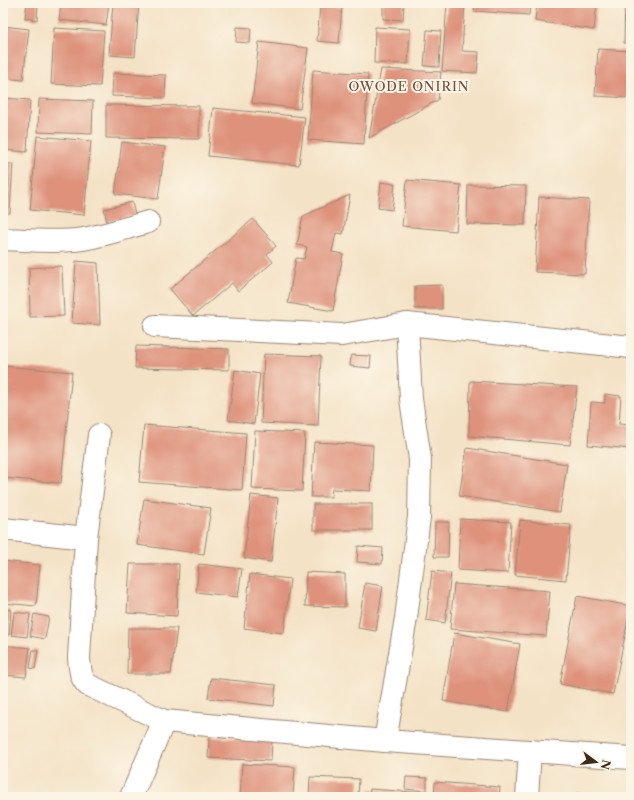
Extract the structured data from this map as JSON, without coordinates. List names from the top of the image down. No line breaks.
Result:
{"districts":["OWODE ONIRIN"],"north":"right"}
